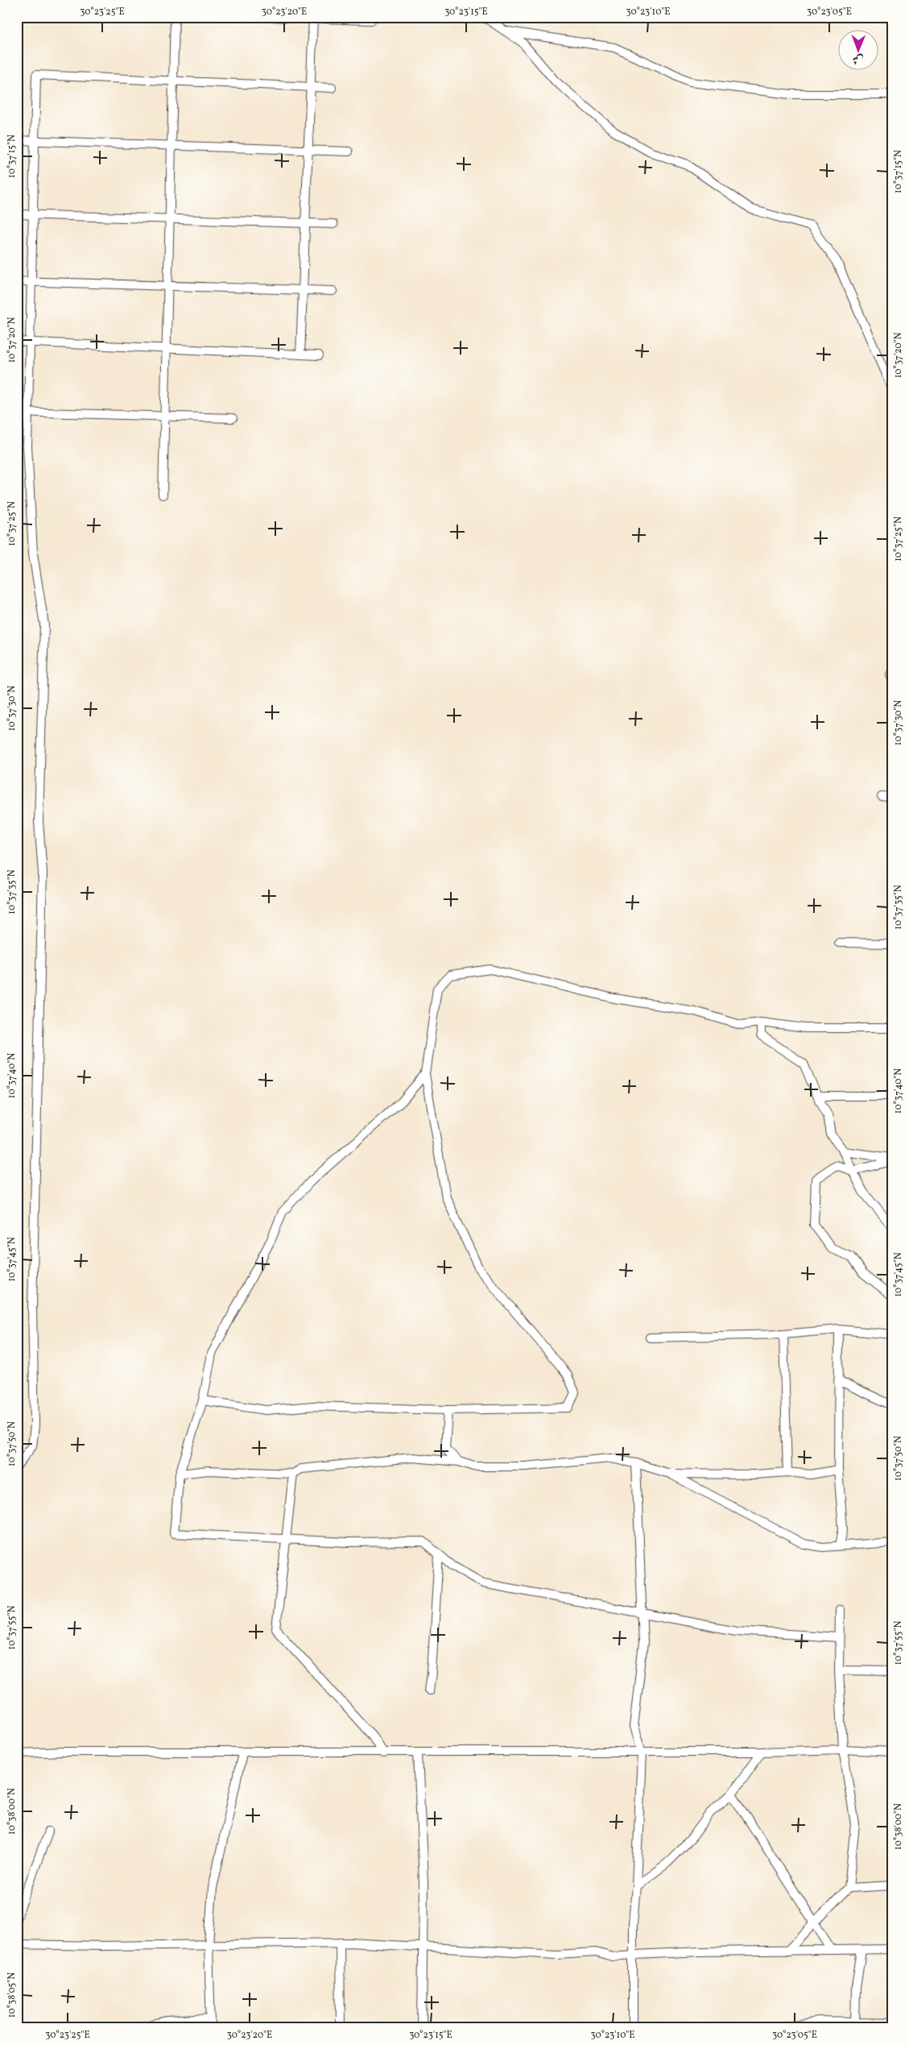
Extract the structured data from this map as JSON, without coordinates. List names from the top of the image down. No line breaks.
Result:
{"north":"bottom","coordinates":["30°23'25\"E","30°23'20\"E","30°23'15\"E","30°23'10\"E","30°23'05\"E","10°37'15\"N","10°37'20\"N","10°37'25\"N","10°37'30\"N","10°37'35\"N","10°37'40\"N","10°37'45\"N","10°37'50\"N","10°37'55\"N","10°38'00\"N","10°38'05\"N"]}
